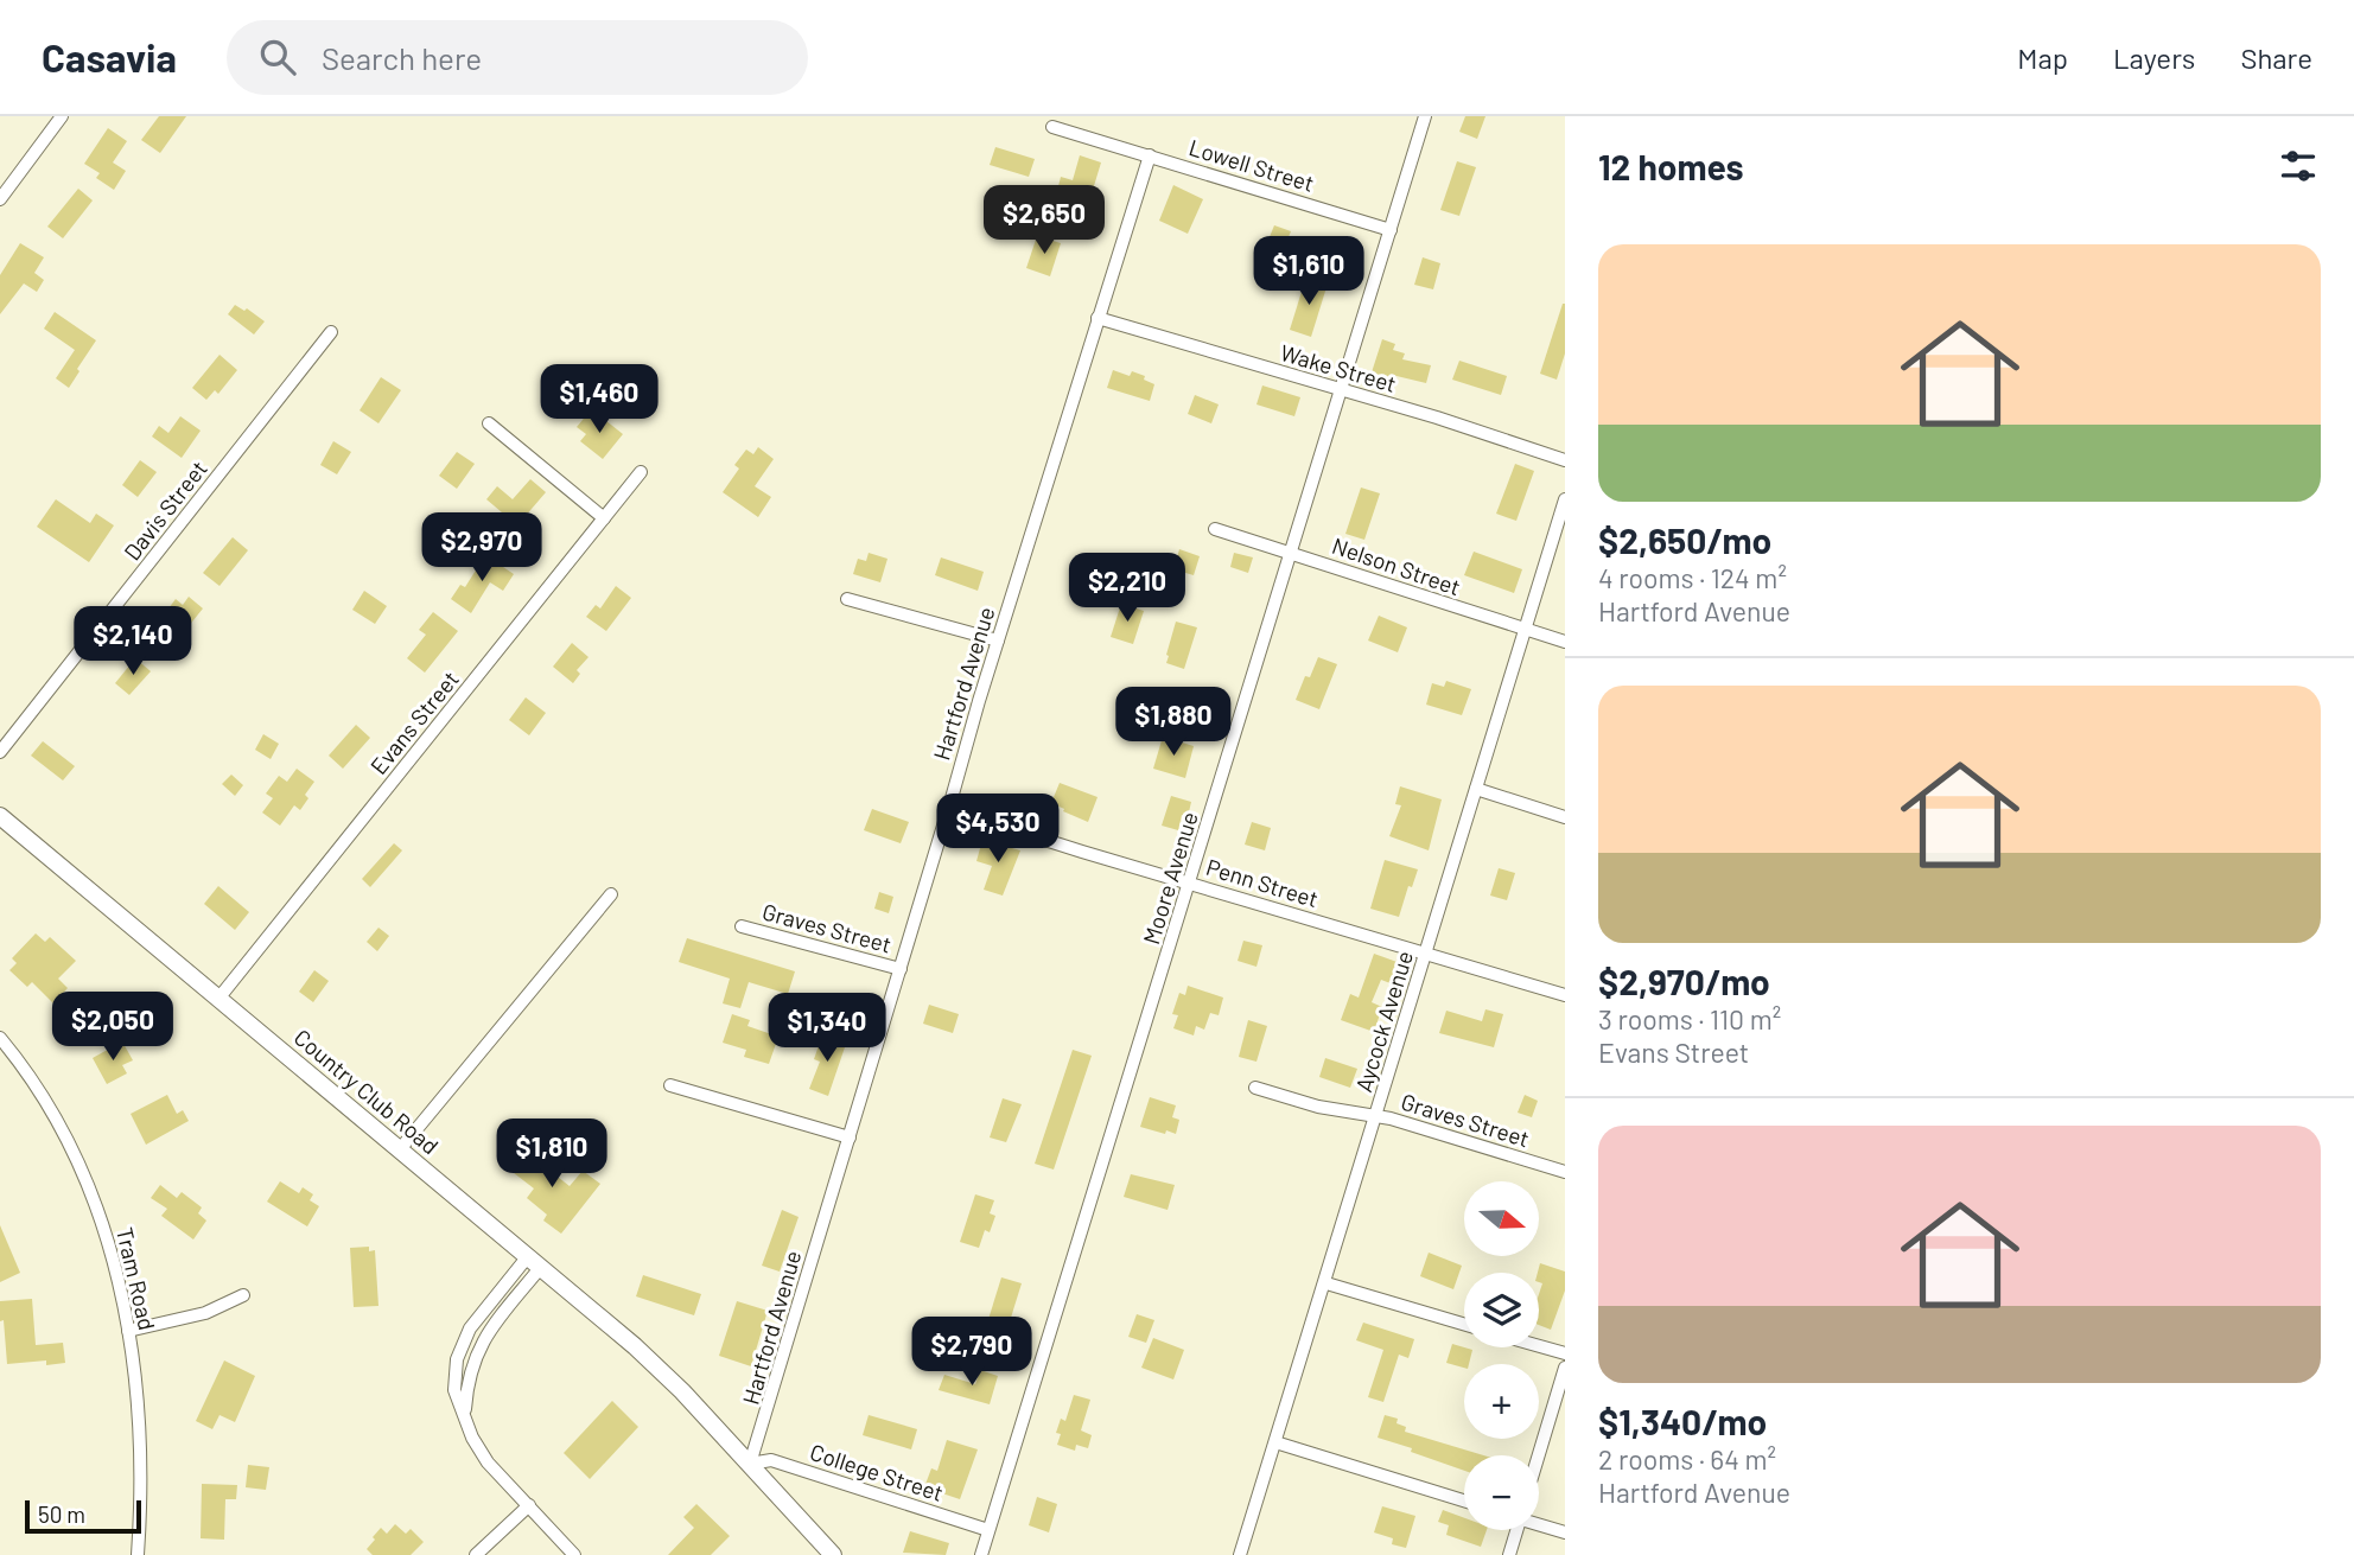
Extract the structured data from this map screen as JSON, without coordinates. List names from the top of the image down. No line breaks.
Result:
{"streets":{"street":["Lowell Street","Wake Street","Davis Street","Nelson Street","Hartford Avenue","Evans Street","Moore Avenue","Penn Street","Graves Street","Aycock Avenue","Country Club Road","Tram Road","College Street"]},"crossings":[["Lowell Street","Hartford Avenue"],["Lowell Street","Moore Avenue"],["Wake Street","Hartford Avenue"],["Wake Street","Moore Avenue"],["Nelson Street","Moore Avenue"],["Nelson Street","Aycock Avenue"],["Hartford Avenue","Penn Street"],["Hartford Avenue","Graves Street"],["Hartford Avenue","Country Club Road"],["Hartford Avenue","College Street"],["Evans Street","Country Club Road"],["Moore Avenue","Penn Street"],["Moore Avenue","College Street"],["Penn Street","Aycock Avenue"],["Graves Street","Aycock Avenue"],["Country Club Road","College Street"]],"scale_bar":"50 m","north":"right","page":{"header":"Casavia","search":"Search here","nav":["Map","Layers","Share"],"heading":"12 homes","price":["$2,650","$1,610","$1,460","$2,970","$2,210","$2,140","$1,880","$4,530","$2,050","$1,340","$1,810","$2,790"],"list":[{"name":"$2,650/mo","note":"4 rooms · 124 m² · Hartford Avenue"},{"name":"$2,970/mo","note":"3 rooms · 110 m² · Evans Street"},{"name":"$1,340/mo","note":"2 rooms · 64 m² · Hartford Avenue"}],"map_buttons":["+","−"],"scale":"50 m"}}
